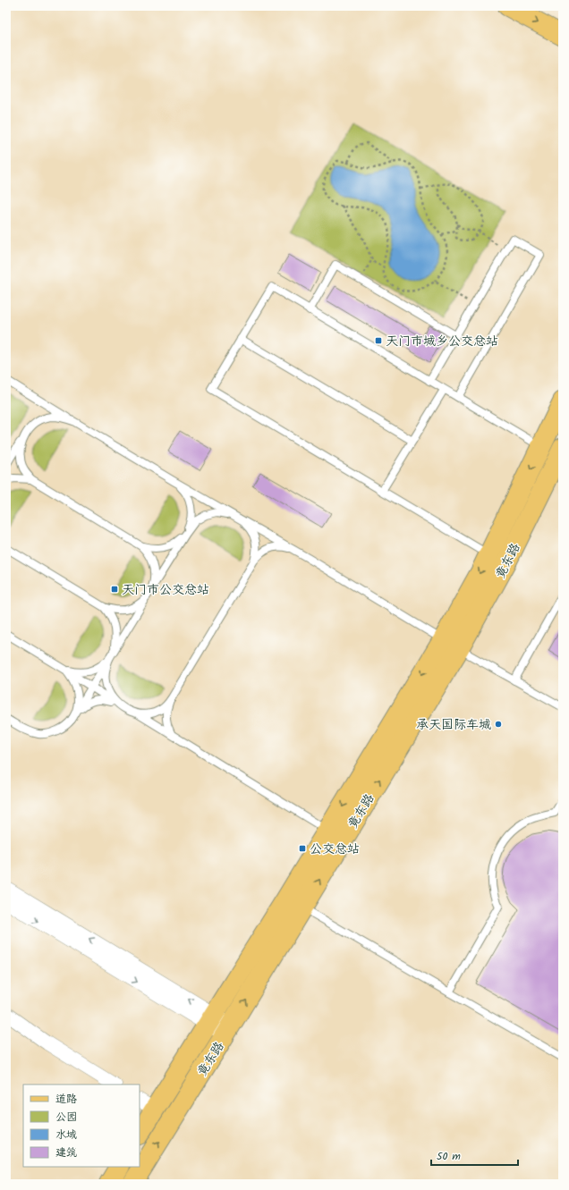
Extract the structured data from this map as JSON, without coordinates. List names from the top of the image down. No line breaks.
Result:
{"streets":{"main road":["竟东路"]},"places":{"transit":["天门市城乡公交总站","天门市公交总站","公交总站"],"other":["承天国际车城"]},"legend":["道路","公园","水域","建筑"],"scale_bar":"50 m"}
